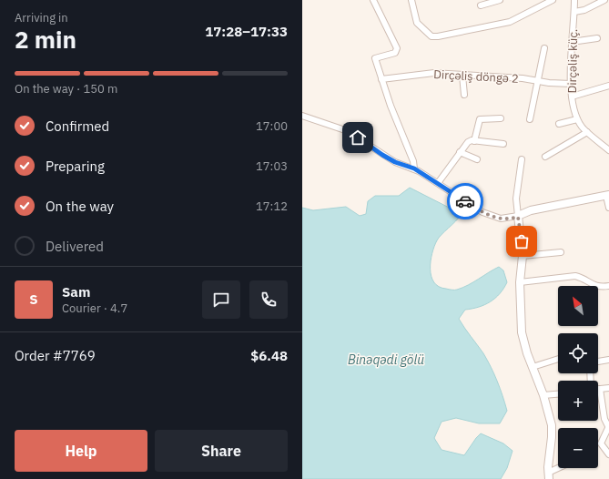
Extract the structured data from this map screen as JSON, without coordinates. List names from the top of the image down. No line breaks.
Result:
{"streets":{"street":["Dirçəliş küç.","Dirçəliş döngə 2"]},"crossings":[["Dirçəliş küç.","Dirçəliş döngə 2"]],"water":["Binəqədi gölü"],"north":"top left","page":{"heading":["2 min","Arriving in","17:28–17:33"],"panel":["Sam","Courier · 4.7","Order #7769","$6.48"],"bar":"On the way · 150 m","list":[["Confirmed","17:00"],["Preparing","17:03"],["On the way","17:12"],"Delivered"],"round":"S","map_buttons":["+","−"],"buttons":["Help","Share"]}}
